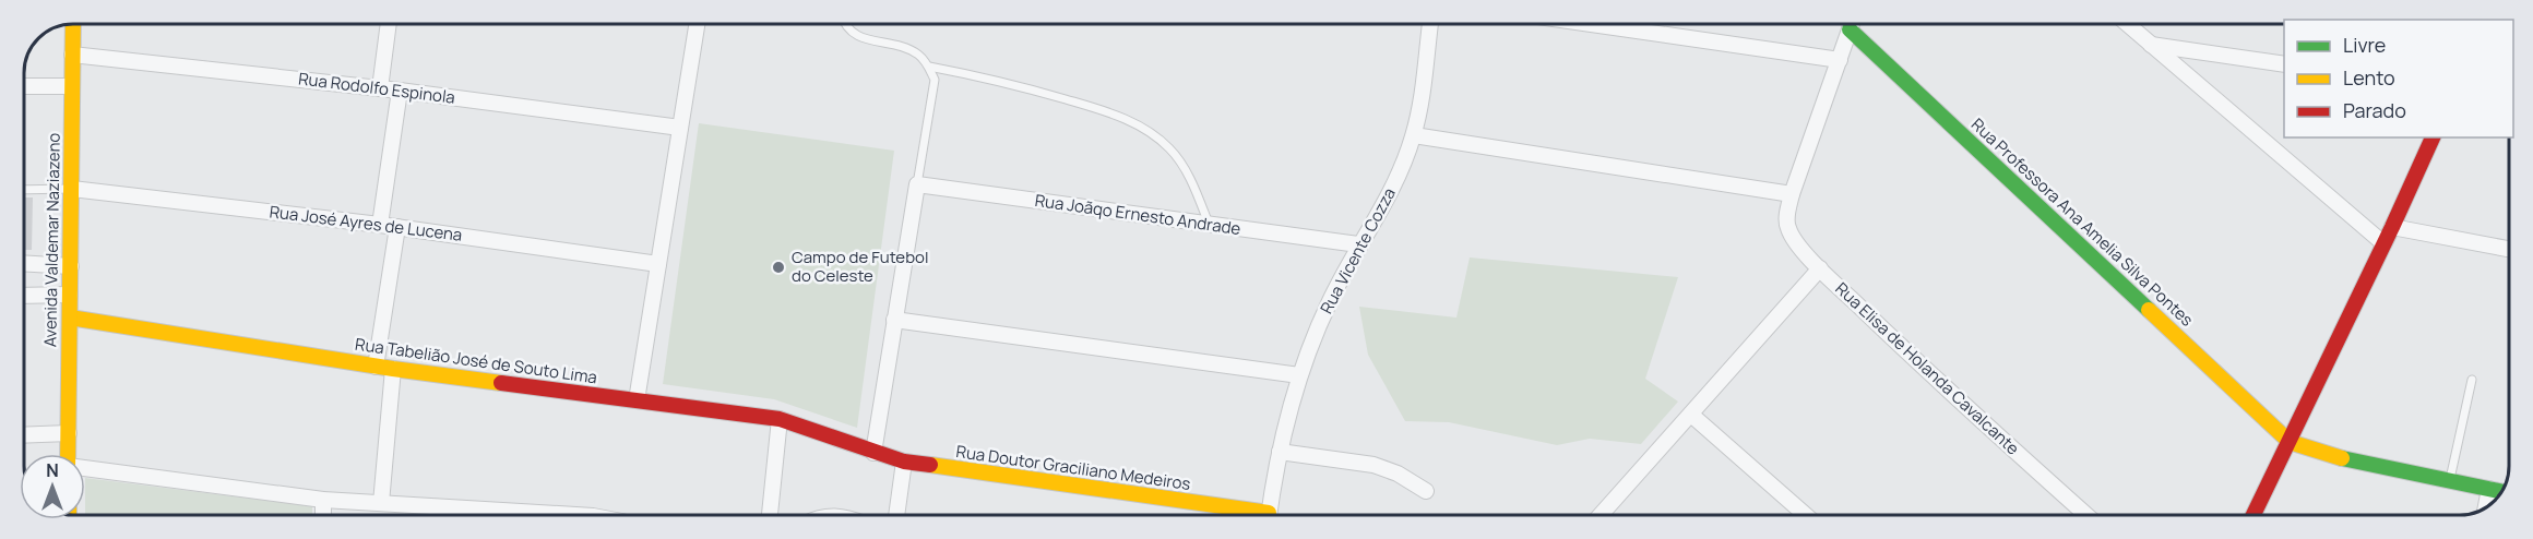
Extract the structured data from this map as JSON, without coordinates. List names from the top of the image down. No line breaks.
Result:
{"streets":{"street":["Rua Rodolfo Espinola","Rua Joãqo Ernesto Andrade","Rua Professora Ana Amelia Silva Pontes","Rua José Ayres de Lucena","Avenida Valdemar Naziazeno","Rua Vicente Cozza","Rua Tabelião José de Souto Lima","Rua Elisa de Holanda Cavalcante","Rua Doutor Graciliano Medeiros"]},"crossings":[["Rua Rodolfo Espinola","Avenida Valdemar Naziazeno"],["Rua Joãqo Ernesto Andrade","Rua Vicente Cozza"],["Rua Professora Ana Amelia Silva Pontes","Rua Elisa de Holanda Cavalcante"],["Rua José Ayres de Lucena","Avenida Valdemar Naziazeno"],["Avenida Valdemar Naziazeno","Rua Tabelião José de Souto Lima"],["Rua Tabelião José de Souto Lima","Rua Doutor Graciliano Medeiros"]],"places":["Campo de Futebol do Celeste"],"legend":["Livre","Lento","Parado"],"north":"top"}
